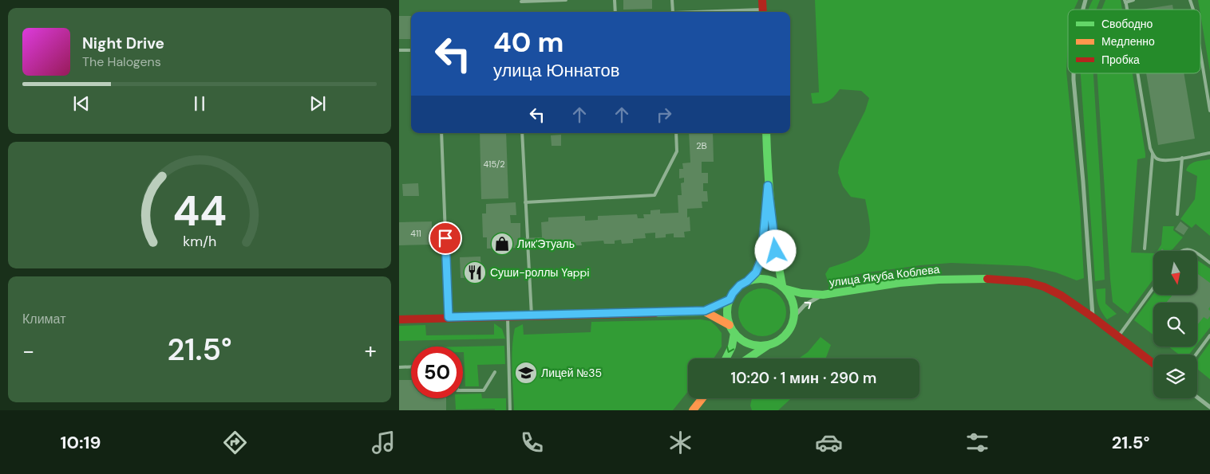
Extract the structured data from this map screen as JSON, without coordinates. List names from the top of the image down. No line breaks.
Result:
{"streets":{"main road":["улица Якуба Коблева"]},"places":{"shop":["Лик'Этуаль"],"restaurant":["Суши-роллы Yappi"],"school or university":["Лицей №35"]},"house_numbers":["2В","415/2","411"],"legend":["Свободно","Медленно","Пробка"],"north":"bottom","page":{"turn":["40 m","улица Юннатов"],"song":["Night Drive","The Halogens"],"tile":"Климат","heat":["−","21.5°","+"],"limit":"50","trip":"10:20 · 1 мин · 290 m","tabs":["10:19","21.5°"],"gauge":["44","km/h"]}}
